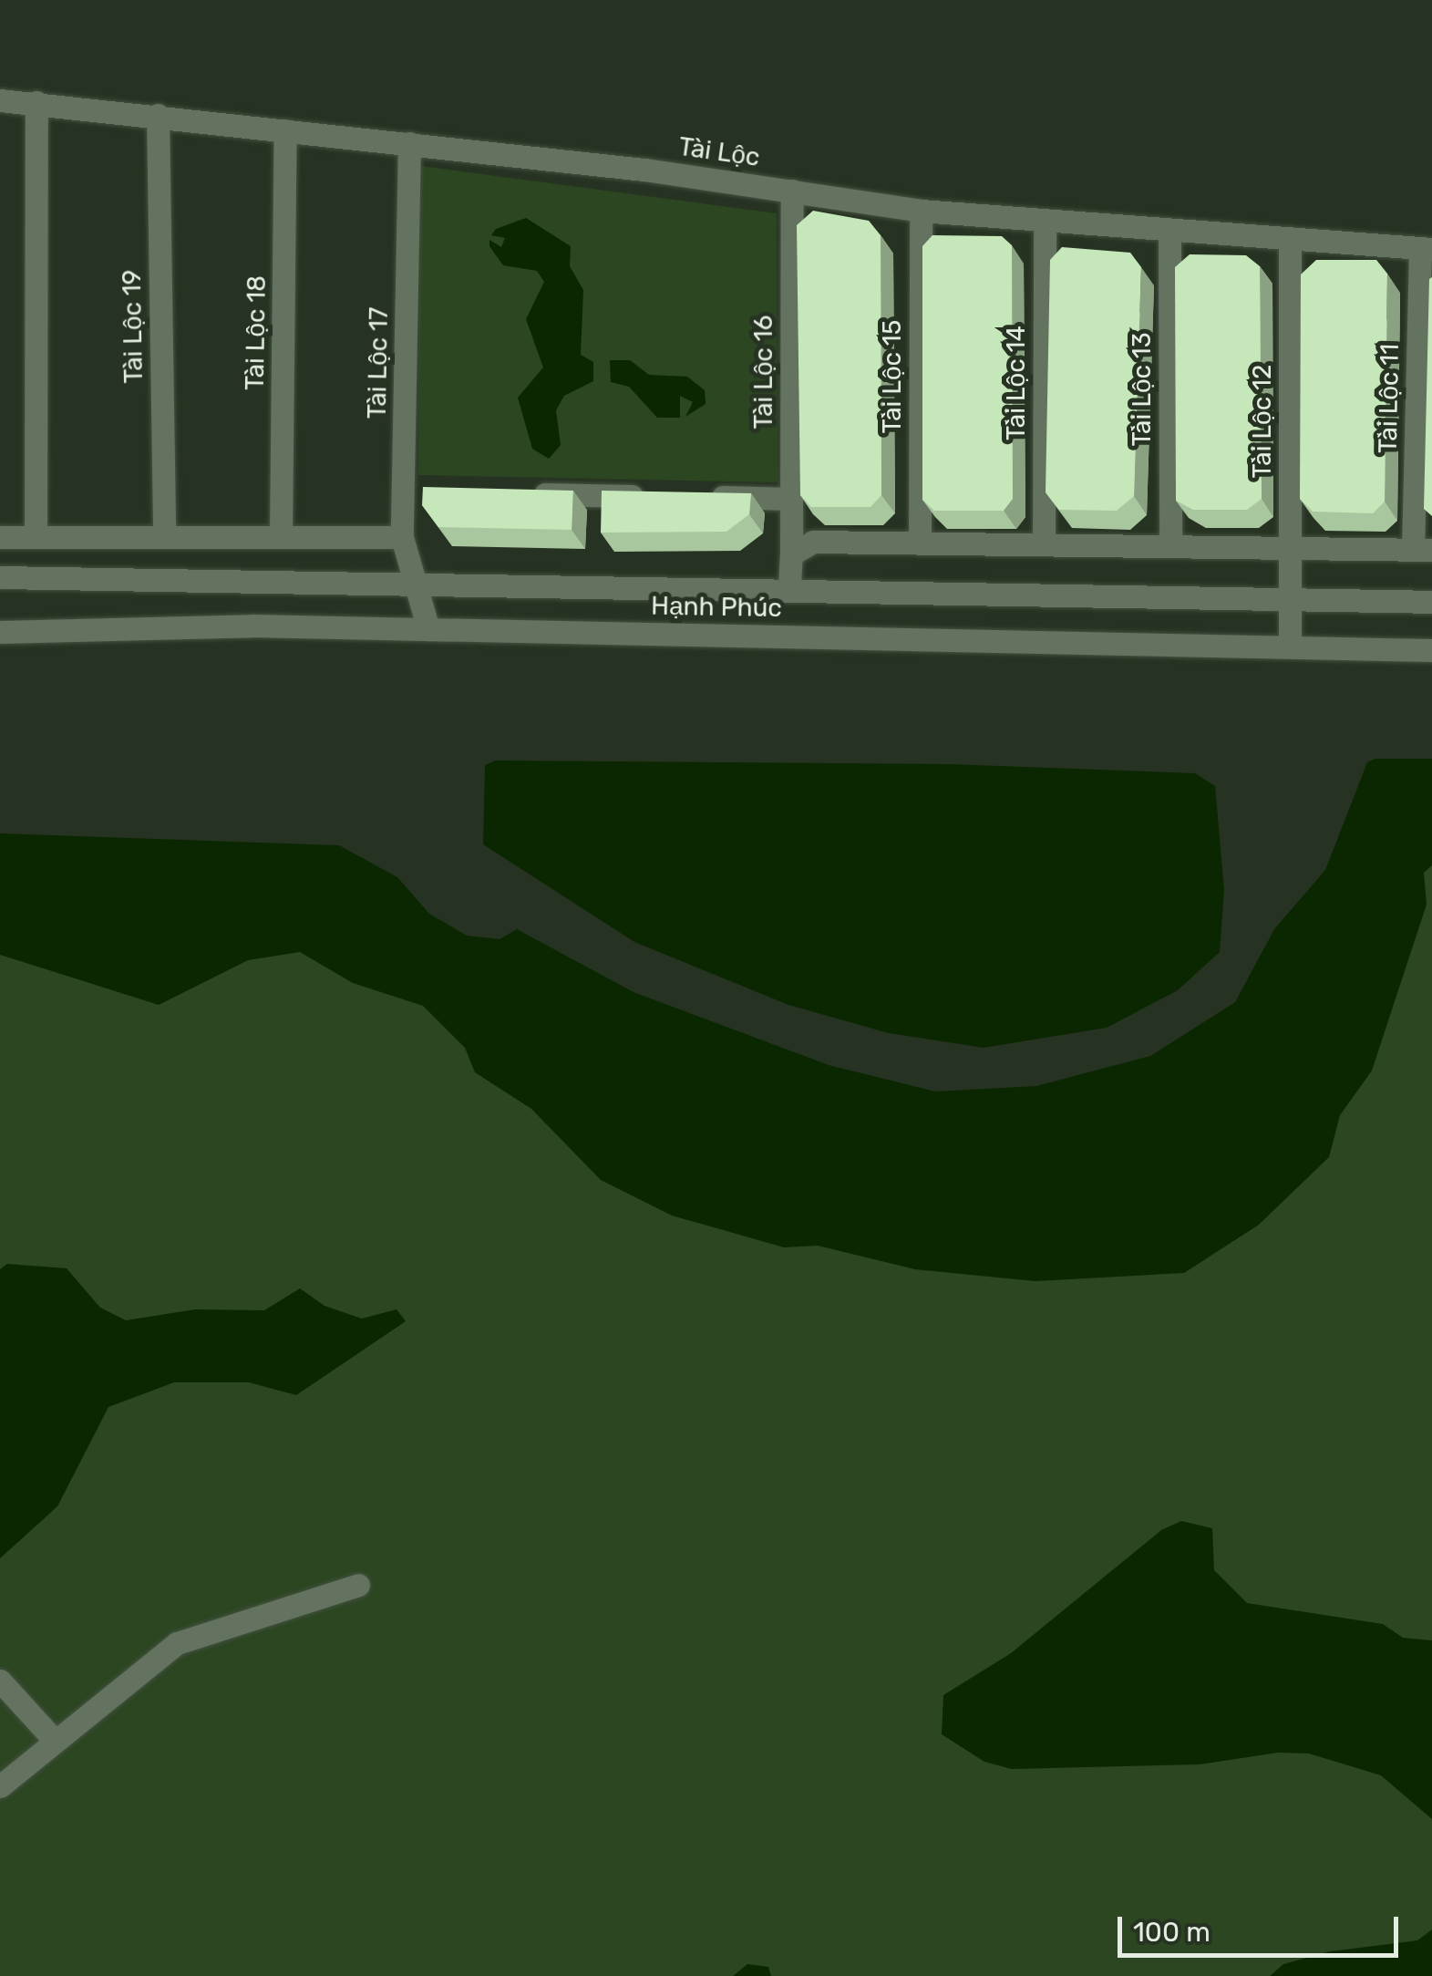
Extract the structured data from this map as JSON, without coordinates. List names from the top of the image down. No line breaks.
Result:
{"streets":{"street":["Tài Lộc","Tài Lộc 19","Tài Lộc 18","Tài Lộc 17","Tài Lộc 16","Tài Lộc 15","Tài Lộc 14","Tài Lộc 13","Tài Lộc 11","Tài Lộc 12","Hạnh Phúc"]},"crossings":[["Tài Lộc","Tài Lộc 19"],["Tài Lộc","Tài Lộc 18"],["Tài Lộc","Tài Lộc 17"],["Tài Lộc","Tài Lộc 16"],["Tài Lộc","Tài Lộc 15"],["Tài Lộc","Tài Lộc 14"],["Tài Lộc","Tài Lộc 13"],["Tài Lộc","Tài Lộc 11"],["Tài Lộc","Tài Lộc 12"],["Tài Lộc 17","Hạnh Phúc"],["Tài Lộc 16","Hạnh Phúc"],["Tài Lộc 12","Hạnh Phúc"]],"scale_bar":"100 m"}
